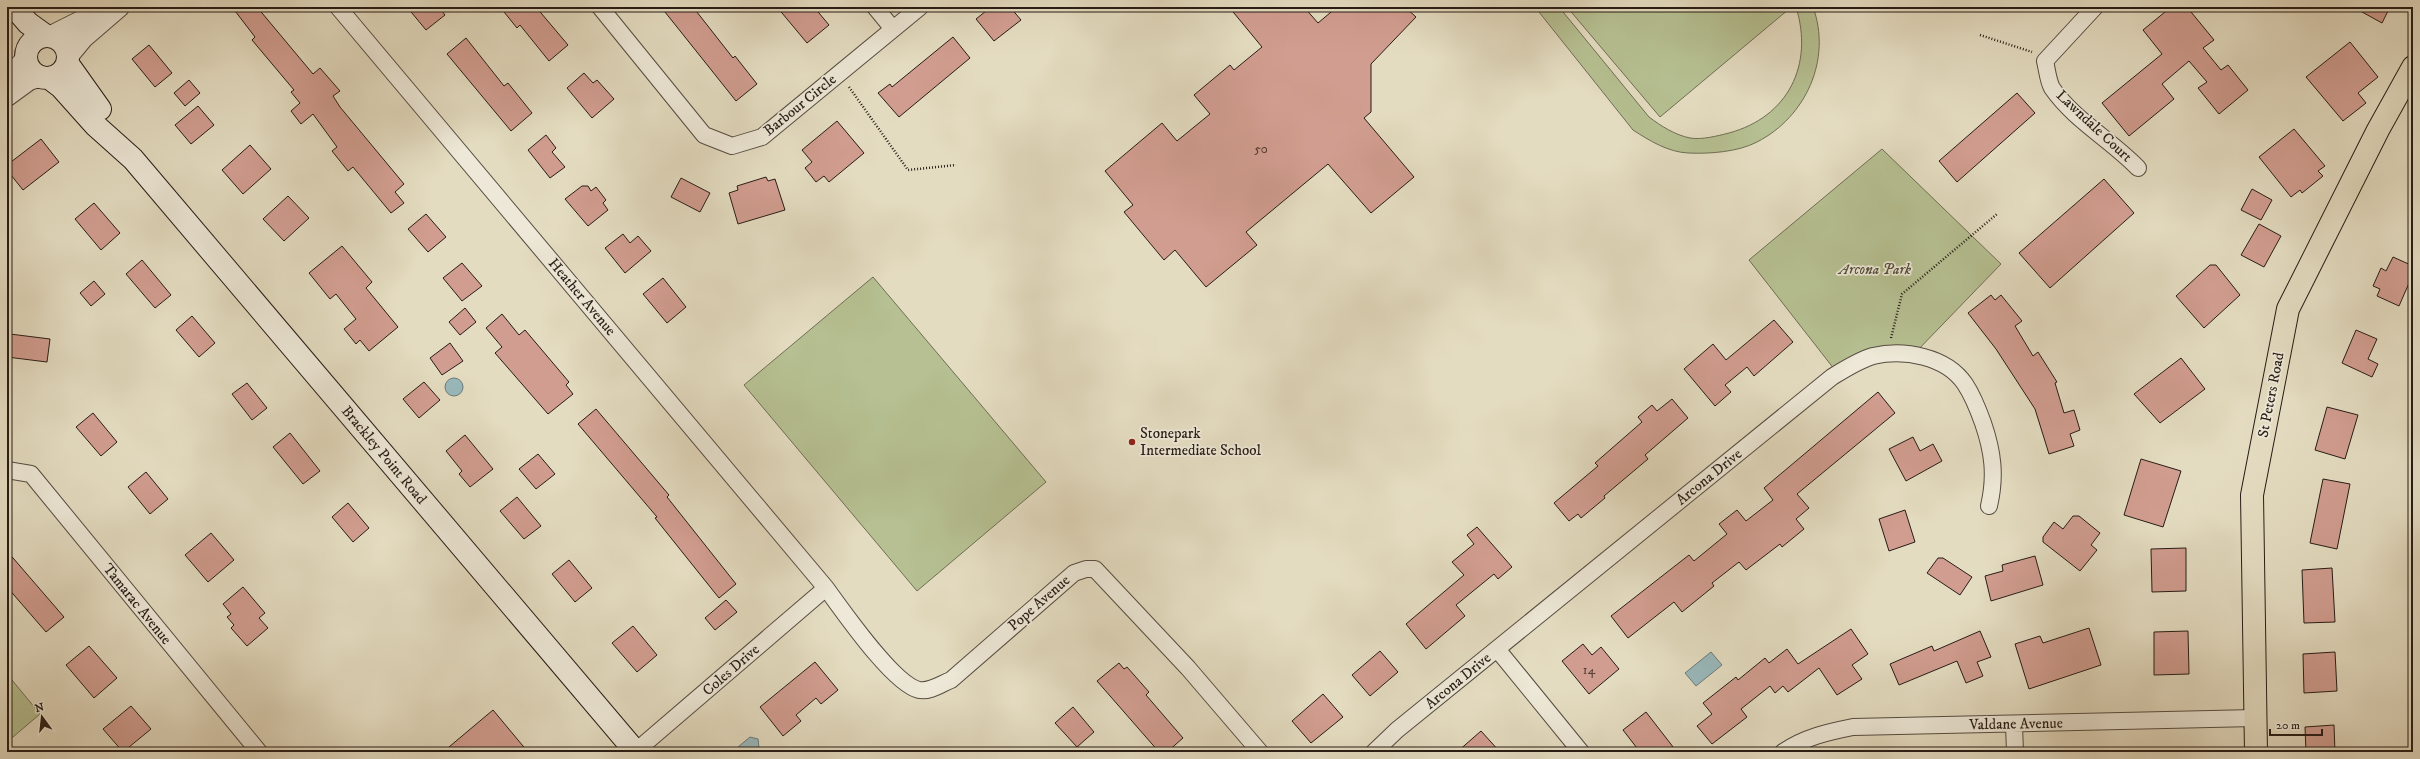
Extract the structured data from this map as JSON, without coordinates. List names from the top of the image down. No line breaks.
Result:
{"streets":{"main road":["St Peters Road","Brackley Point Road"],"street":["Barbour Circle","Lawndale Court","Heather Avenue","Arcona Drive","Pope Avenue","Tamarac Avenue","Coles Drive","Valdane Avenue"]},"crossings":[["Heather Avenue","Pope Avenue"],["Heather Avenue","Coles Drive"],["St Peters Road","Valdane Avenue"],["Brackley Point Road","Coles Drive"],["Pope Avenue","Coles Drive"]],"parks":["Arcona Park"],"places":["Stonepark Intermediate School"],"house_numbers":["50","14"],"scale_bar":"20 m","north":"top"}
